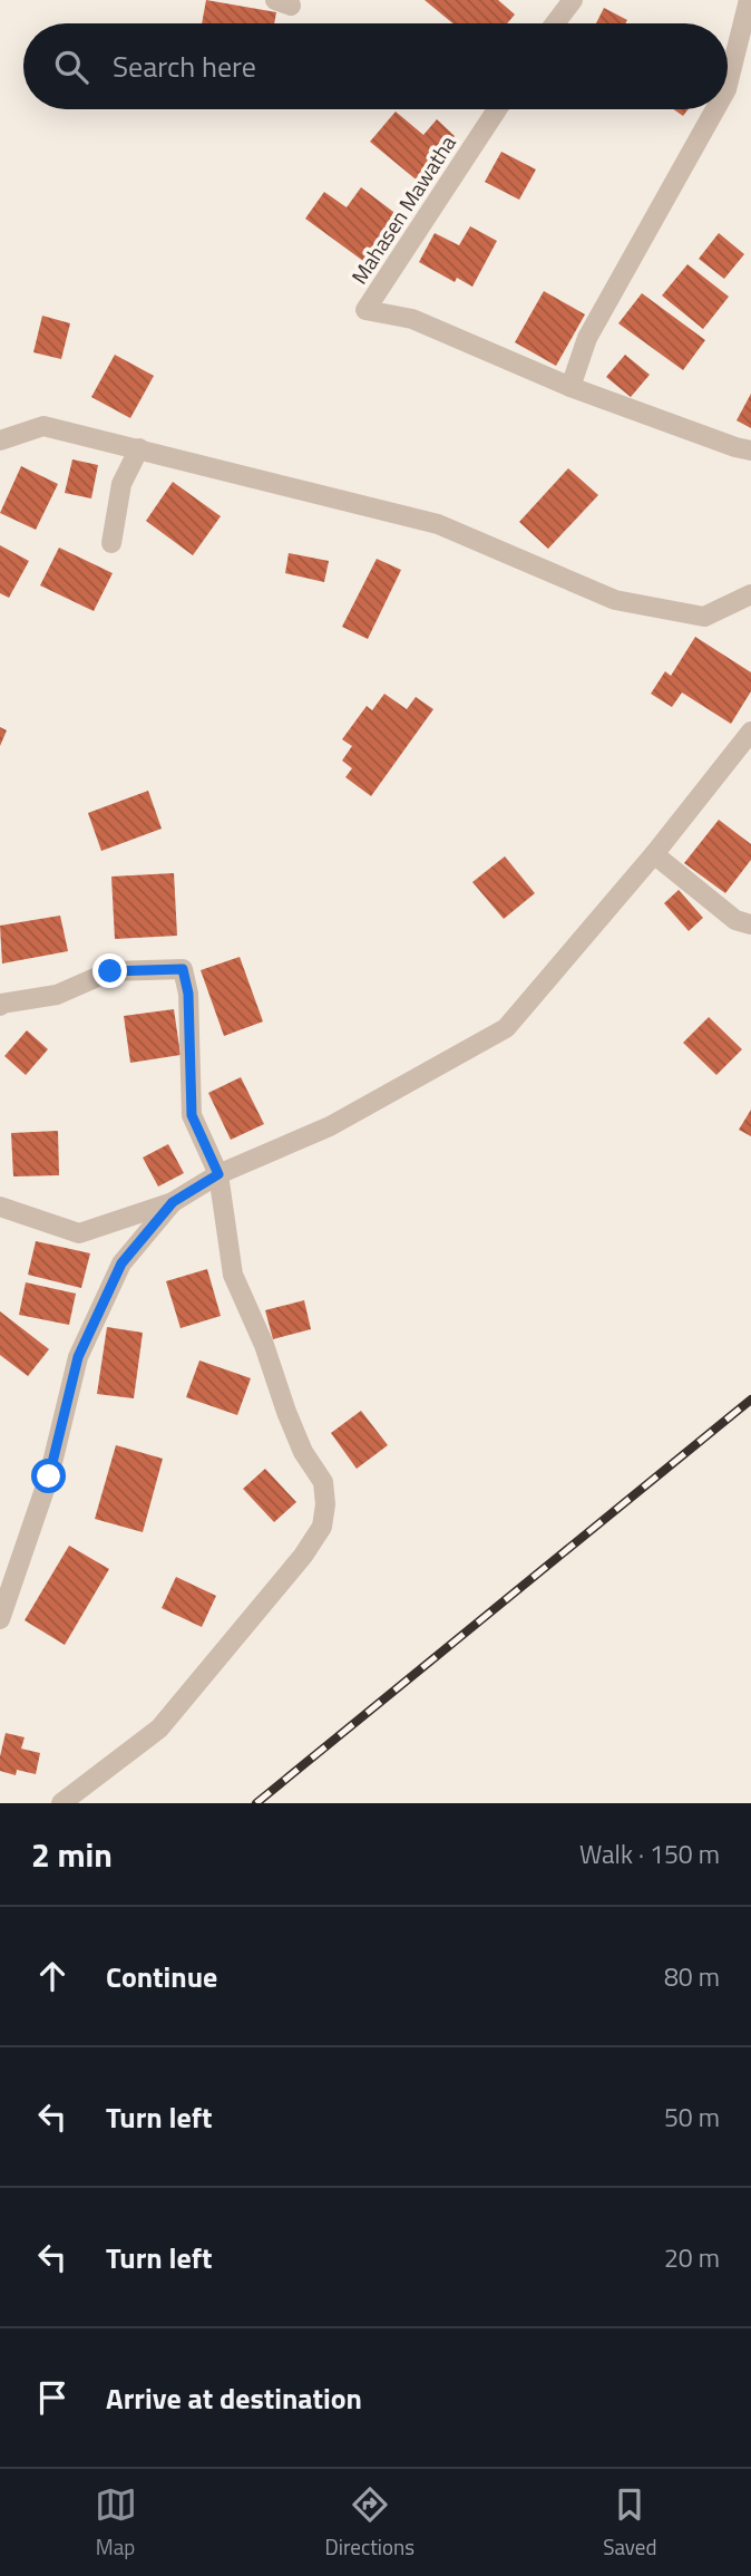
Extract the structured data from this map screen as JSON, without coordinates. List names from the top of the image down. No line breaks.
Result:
{"streets":{"street":["Mahasen Mawatha"]},"page":{"search":"Search here","heading":["2 min","Walk · 150 m"],"list":[["Continue","80 m"],["Turn left","50 m"],["Turn left","20 m"],"Arrive at destination"],"nav":["Map","Directions","Saved"]}}
